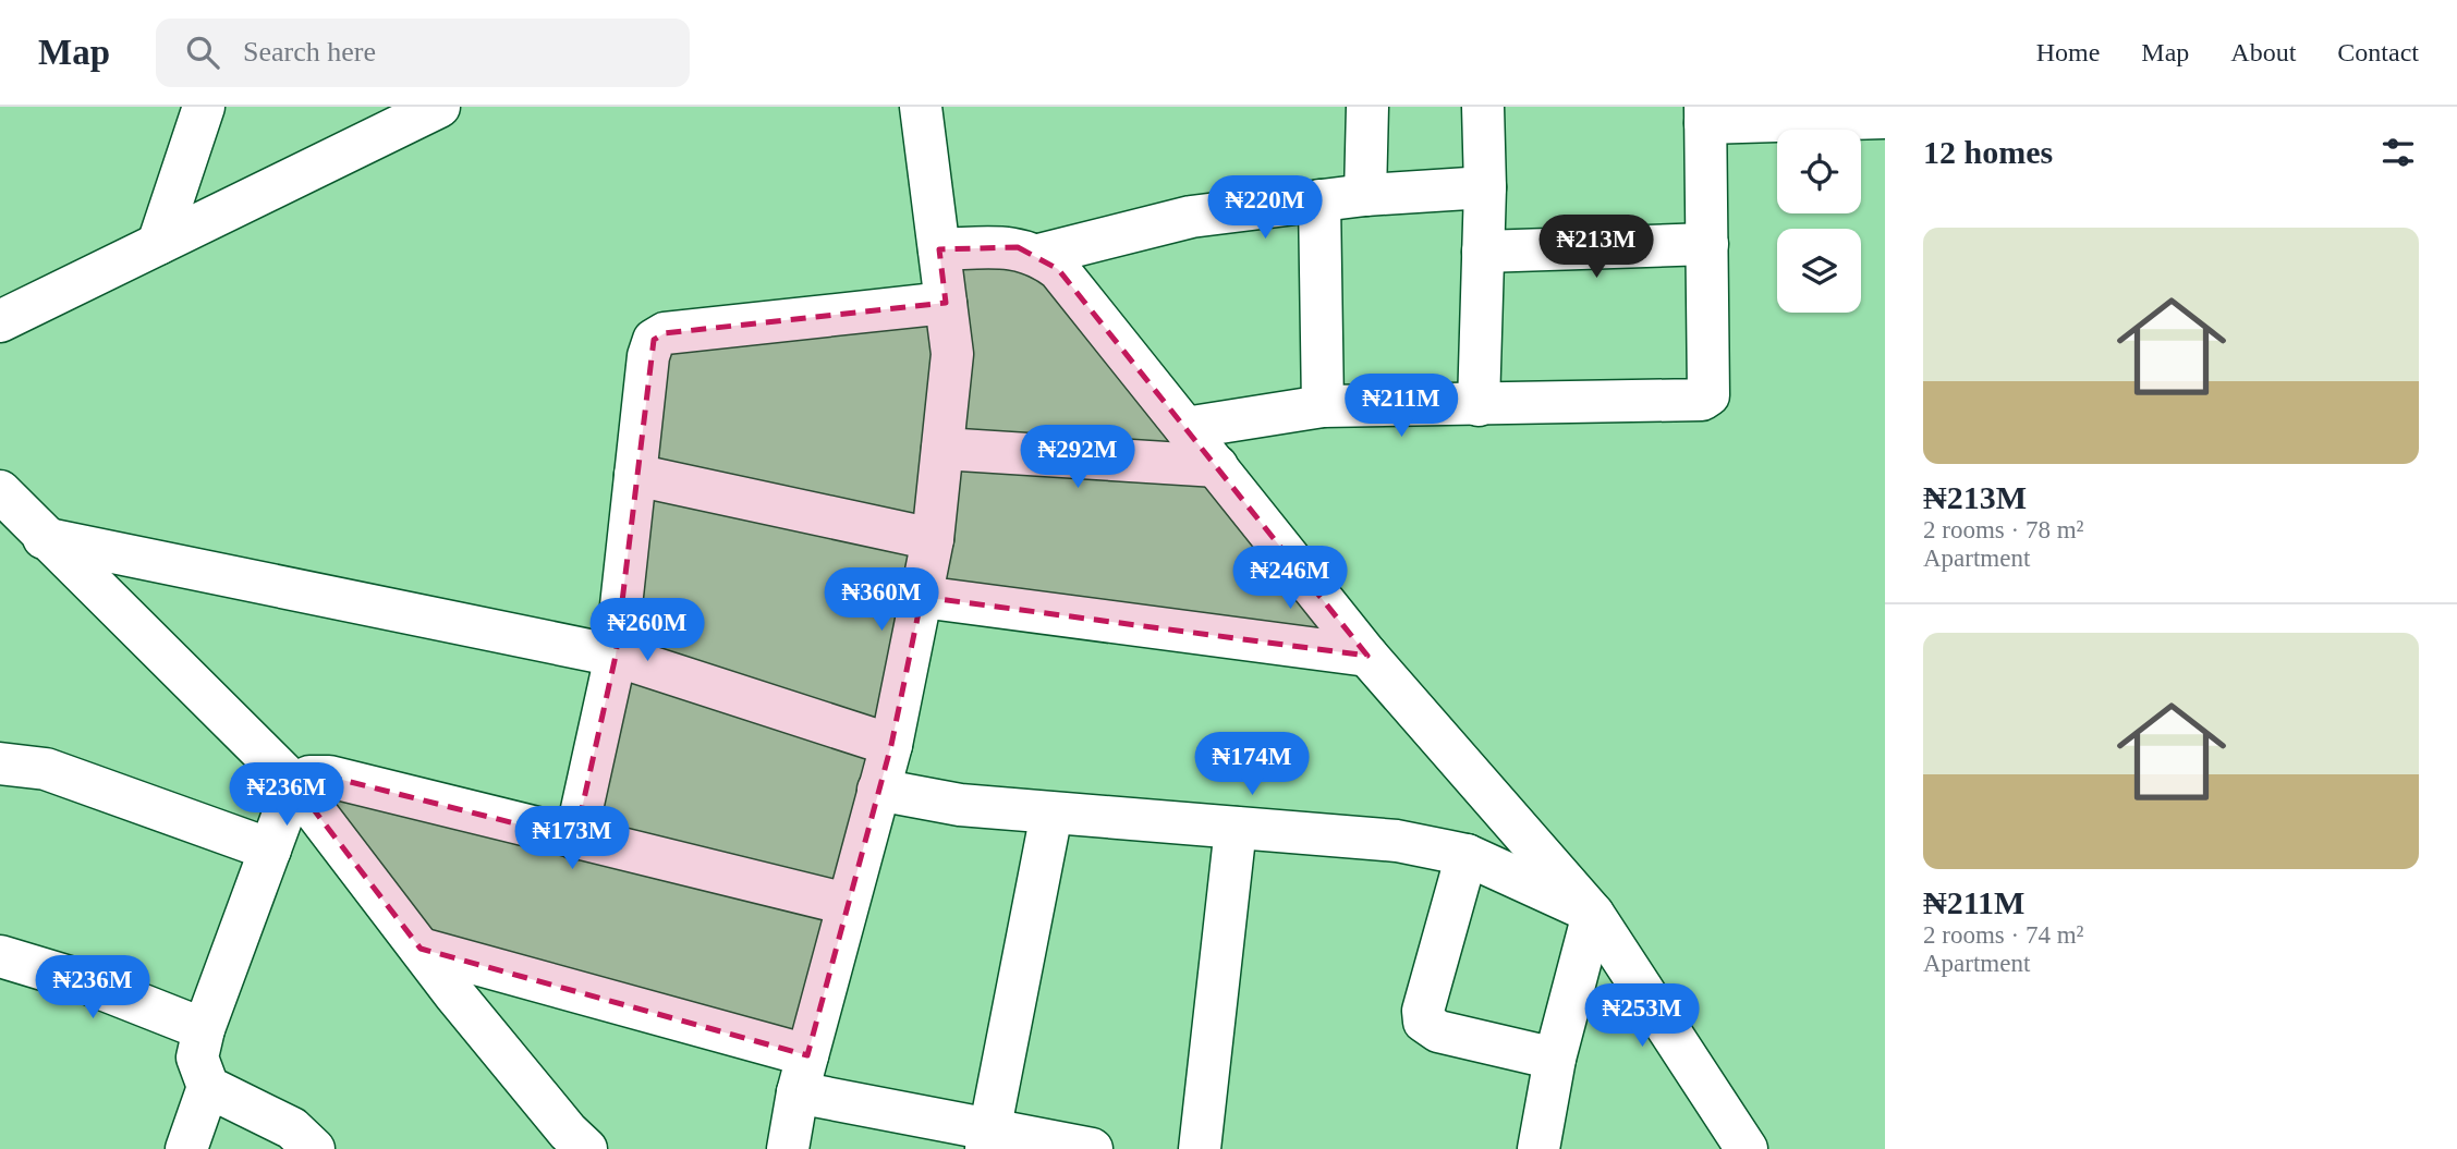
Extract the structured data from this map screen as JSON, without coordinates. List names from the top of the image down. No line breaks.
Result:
{"page":{"header":"Map","search":"Search here","nav":["Home","Map","About","Contact"],"heading":"12 homes","price":["₦220M","₦213M","₦211M","₦292M","₦246M","₦360M","₦260M","₦174M","₦236M","₦173M","₦236M","₦253M"],"list":[{"name":"₦213M","note":"2 rooms · 78 m² · Apartment"},{"name":"₦211M","note":"2 rooms · 74 m² · Apartment"}]}}
